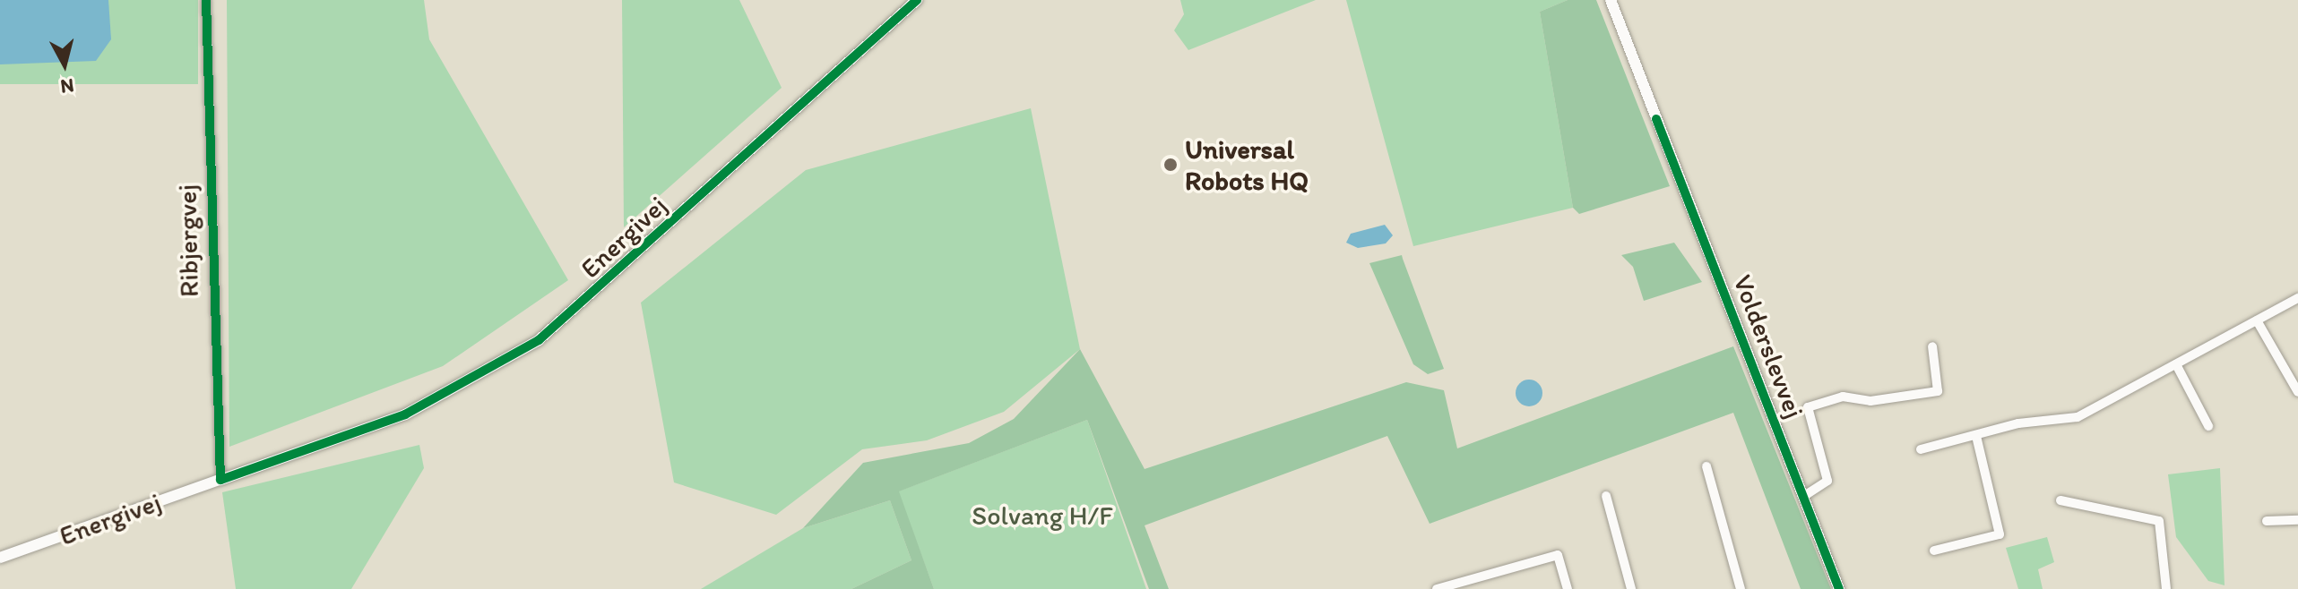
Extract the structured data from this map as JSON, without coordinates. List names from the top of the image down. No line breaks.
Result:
{"streets":{"street":["Energivej","Ribjergvej","Volderslevvej"]},"crossings":[["Energivej","Ribjergvej"]],"parks":["Solvang H/F"],"places":["Universal Robots HQ"],"north":"bottom"}
